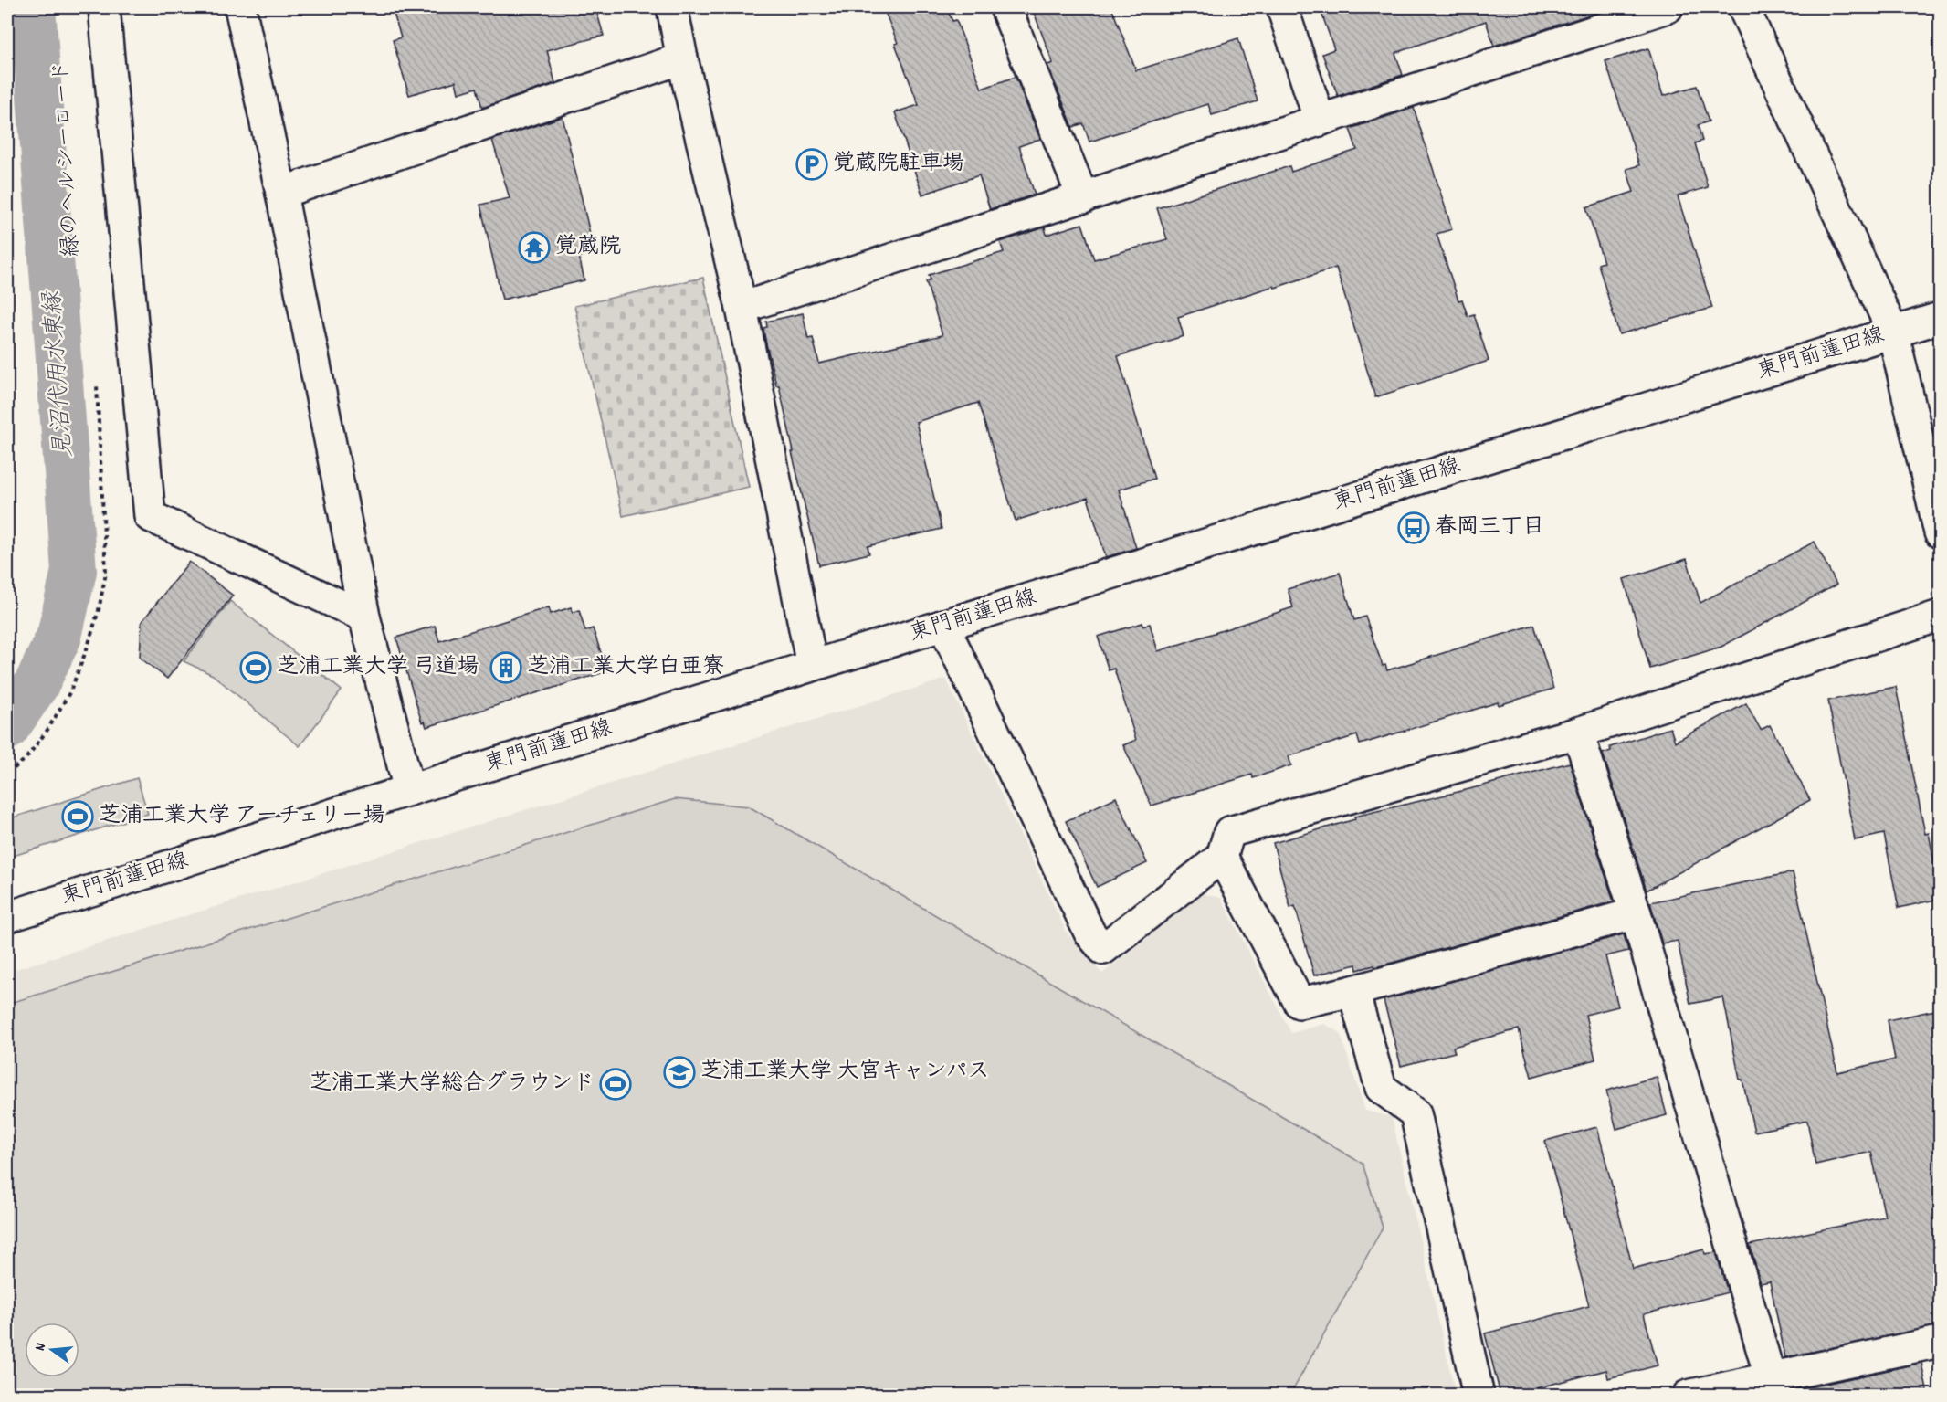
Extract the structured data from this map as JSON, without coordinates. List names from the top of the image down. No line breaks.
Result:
{"streets":{"street":["東門前蓮田線"]},"water":["見沼代用水東縁"],"places":{"parking":["覚蔵院駐車場"],"temple":["覚蔵院"],"bus stop":["春岡三丁目"],"sports":["芝浦工業大学 弓道場","芝浦工業大学 アーチェリー場","芝浦工業大学総合グラウンド"],"building":["芝浦工業大学白亜寮"],"school or university":["芝浦工業大学 大宮キャンパス"]},"north":"left"}
